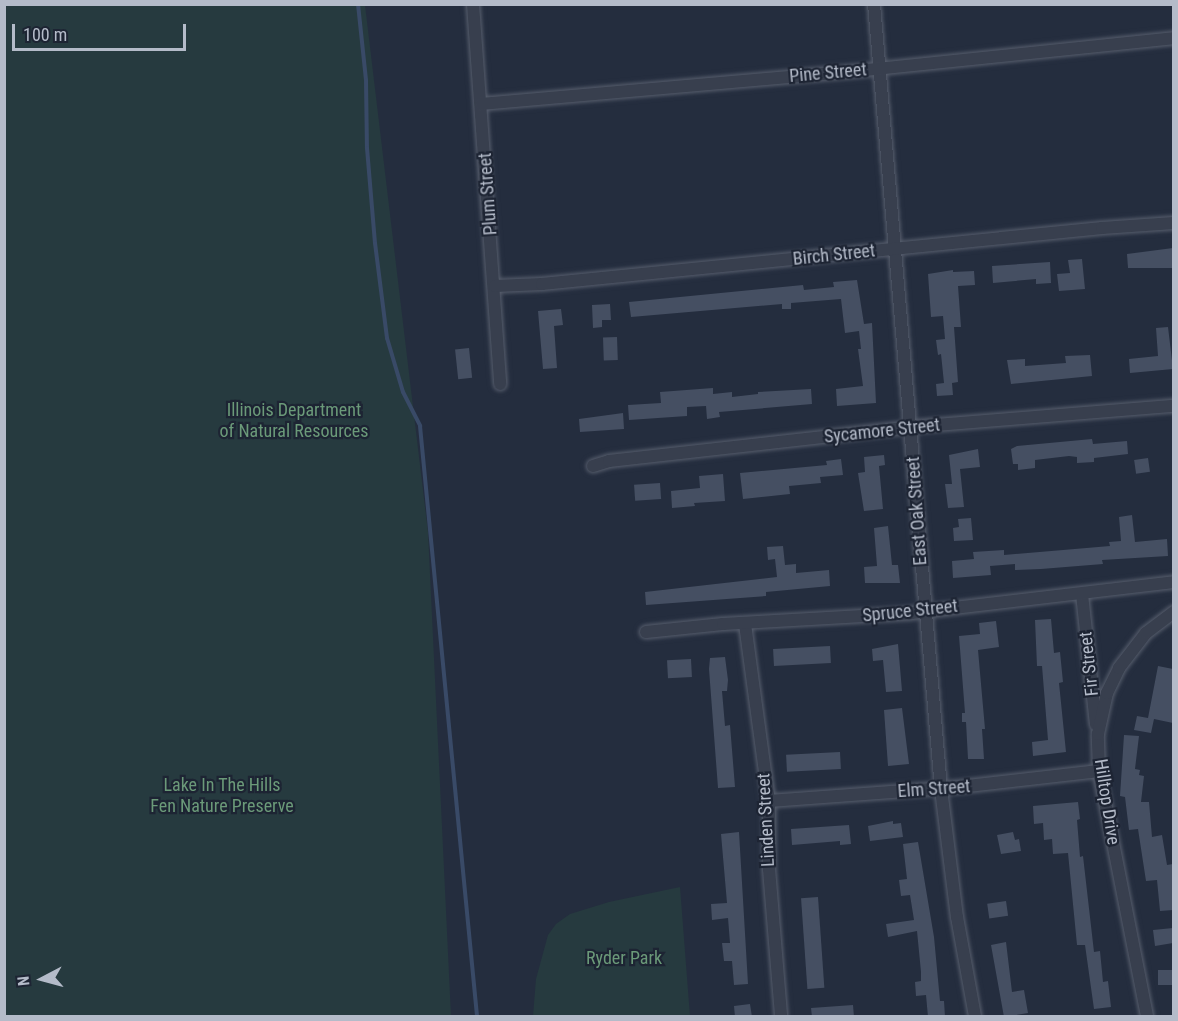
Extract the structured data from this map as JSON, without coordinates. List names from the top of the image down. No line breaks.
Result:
{"streets":{"street":["Pine Street","Plum Street","Birch Street","Sycamore Street","East Oak Street","Spruce Street","Fir Street","Elm Street","Hilltop Drive","Linden Street"]},"crossings":[["Pine Street","Plum Street"],["Pine Street","East Oak Street"],["Plum Street","Birch Street"],["Birch Street","East Oak Street"],["Sycamore Street","East Oak Street"],["East Oak Street","Spruce Street"],["East Oak Street","Elm Street"],["Spruce Street","Fir Street"],["Spruce Street","Linden Street"],["Fir Street","Hilltop Drive"],["Elm Street","Hilltop Drive"],["Elm Street","Linden Street"]],"parks":["Illinois Department of Natural Resources","Lake In The Hills Fen Nature Preserve","Ryder Park"],"scale_bar":"100 m","north":"left"}
